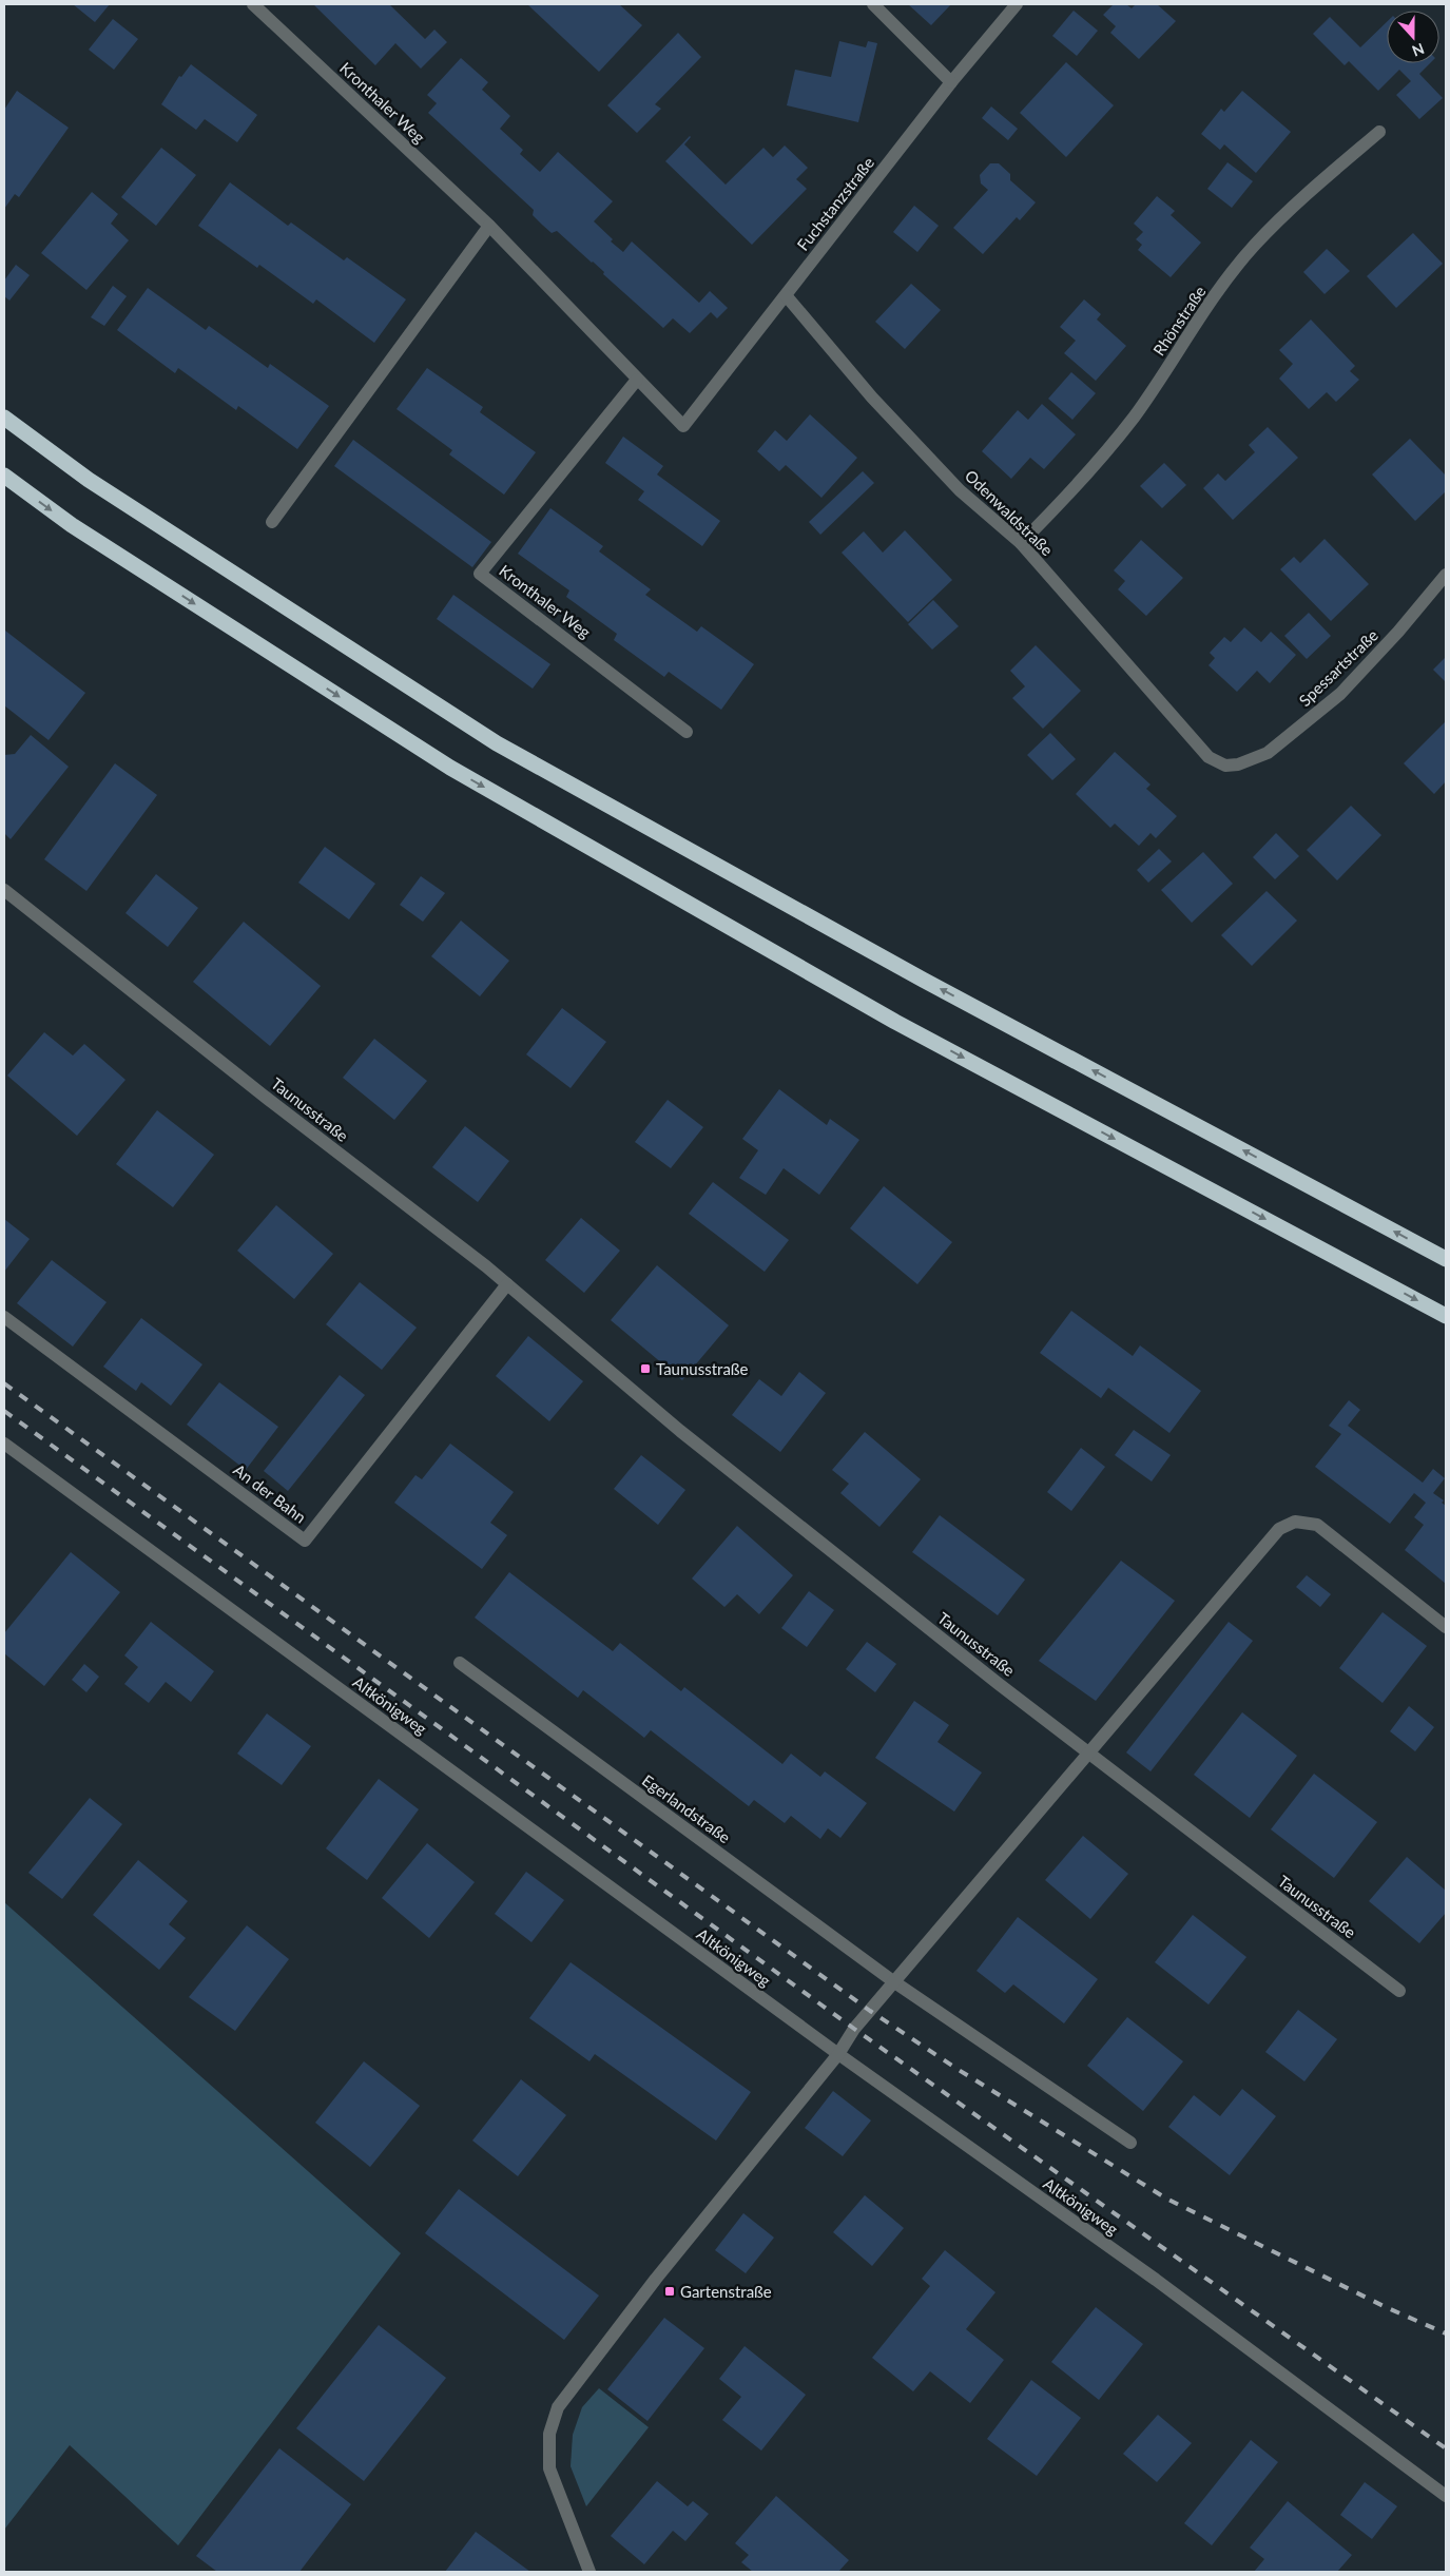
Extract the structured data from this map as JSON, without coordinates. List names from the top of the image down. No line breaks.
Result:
{"streets":{"street":["Kronthaler Weg","Fuchstanzstraße","Rhönstraße","Odenwaldstraße","Spessartstraße","Taunusstraße","An der Bahn","Altkönigweg","Egerlandstraße"]},"crossings":[["Kronthaler Weg","Fuchstanzstraße"],["Fuchstanzstraße","Odenwaldstraße"],["Rhönstraße","Odenwaldstraße"],["Odenwaldstraße","Spessartstraße"],["Taunusstraße","An der Bahn"]],"places":{"transit":["Taunusstraße","Gartenstraße"]},"north":"bottom"}
